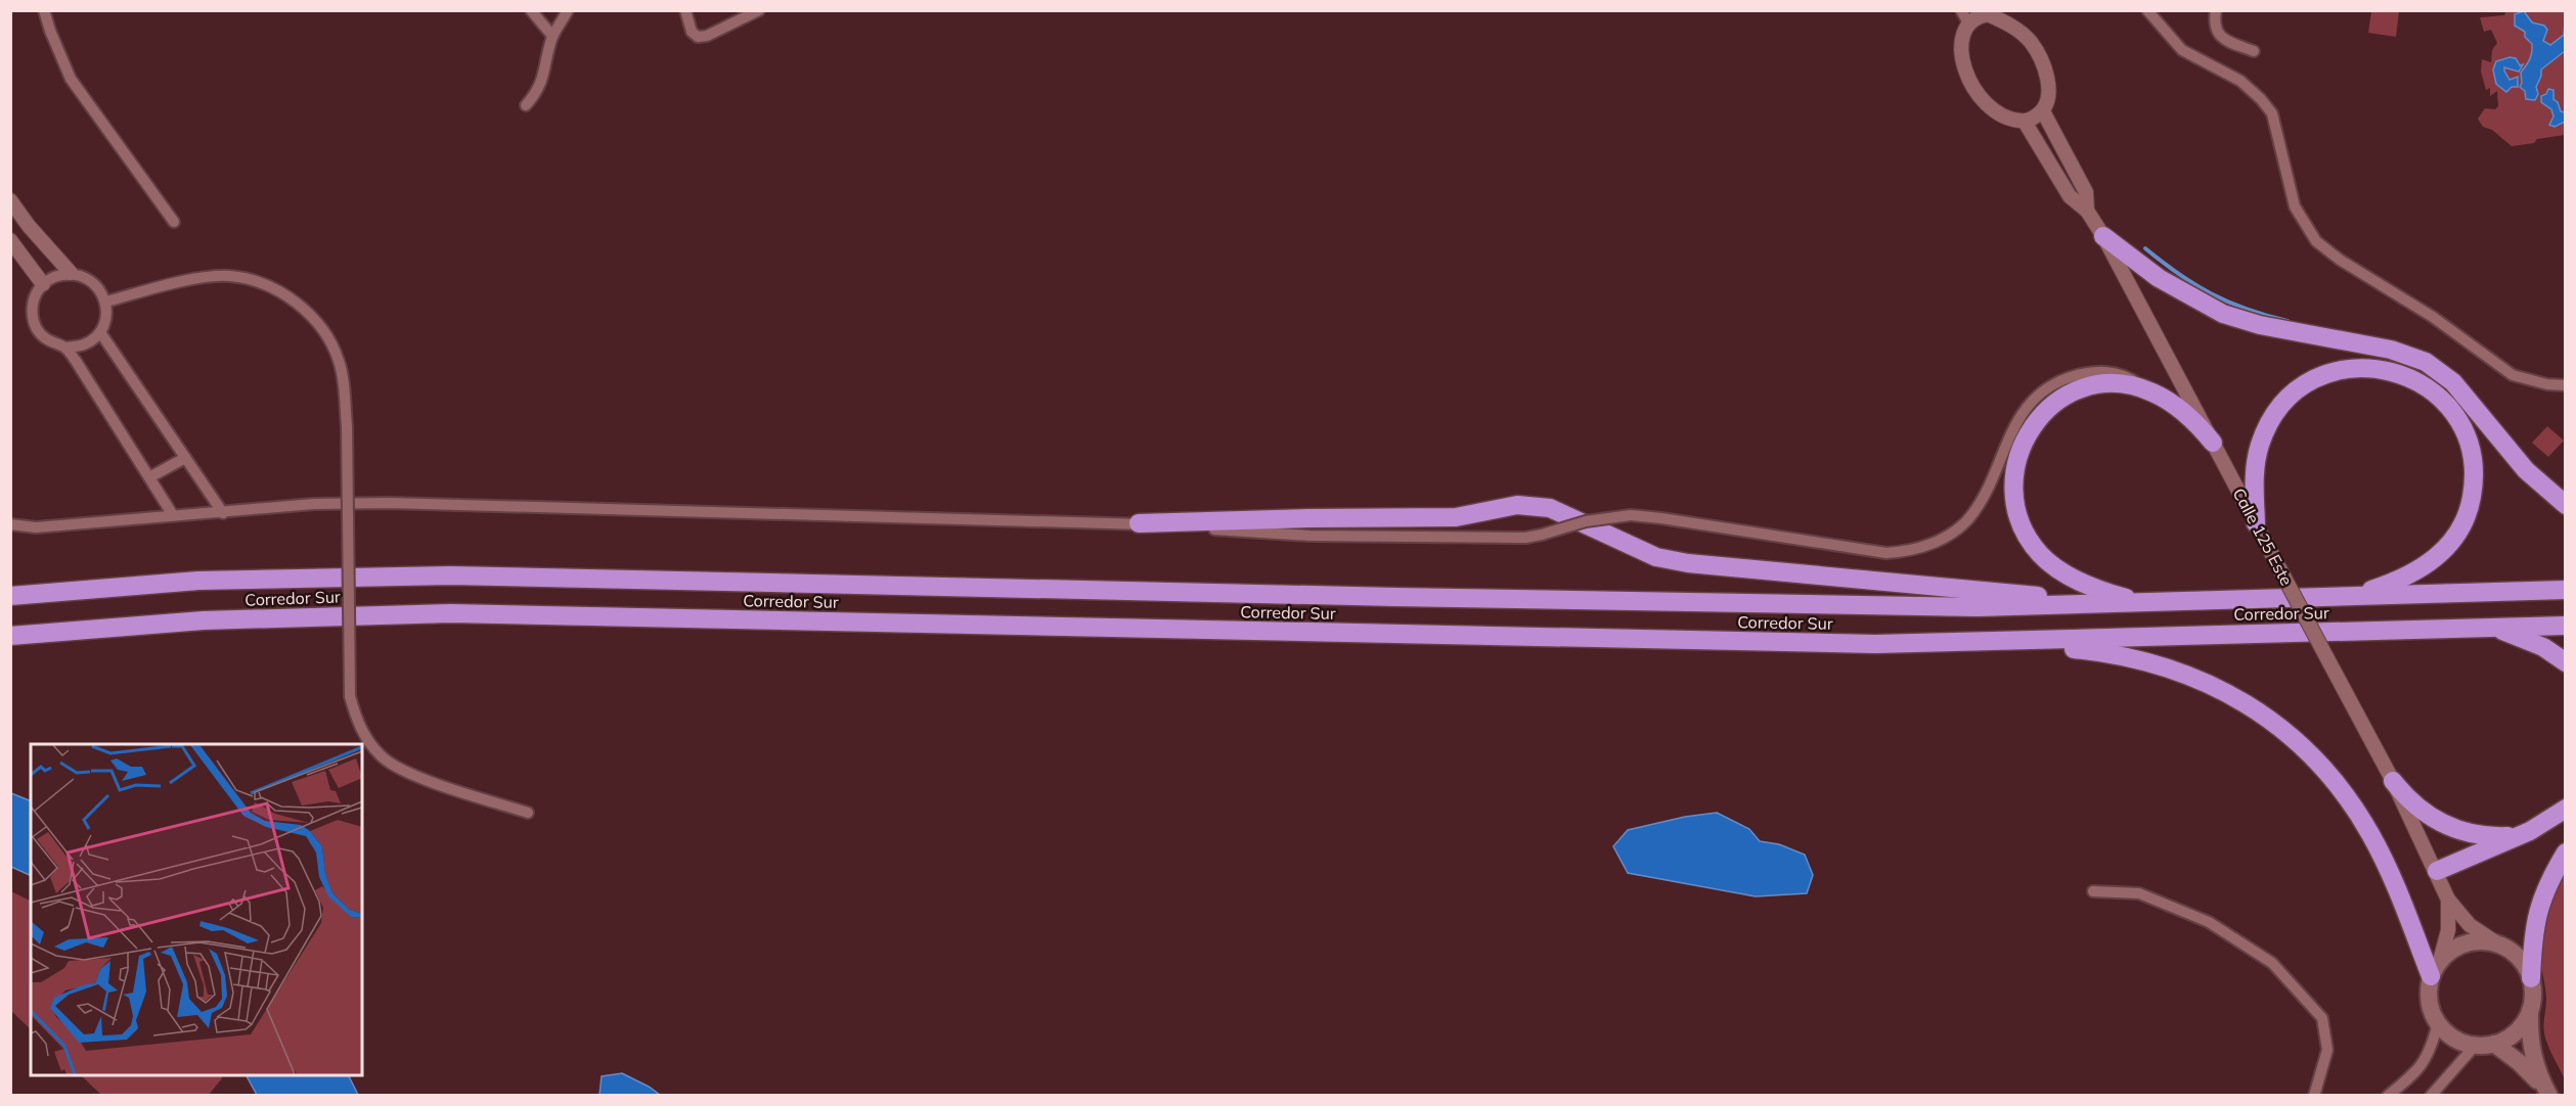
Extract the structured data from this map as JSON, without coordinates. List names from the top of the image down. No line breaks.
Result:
{"streets":{"highway":["Corredor Sur"],"street":["Calle 125 Este"]}}
